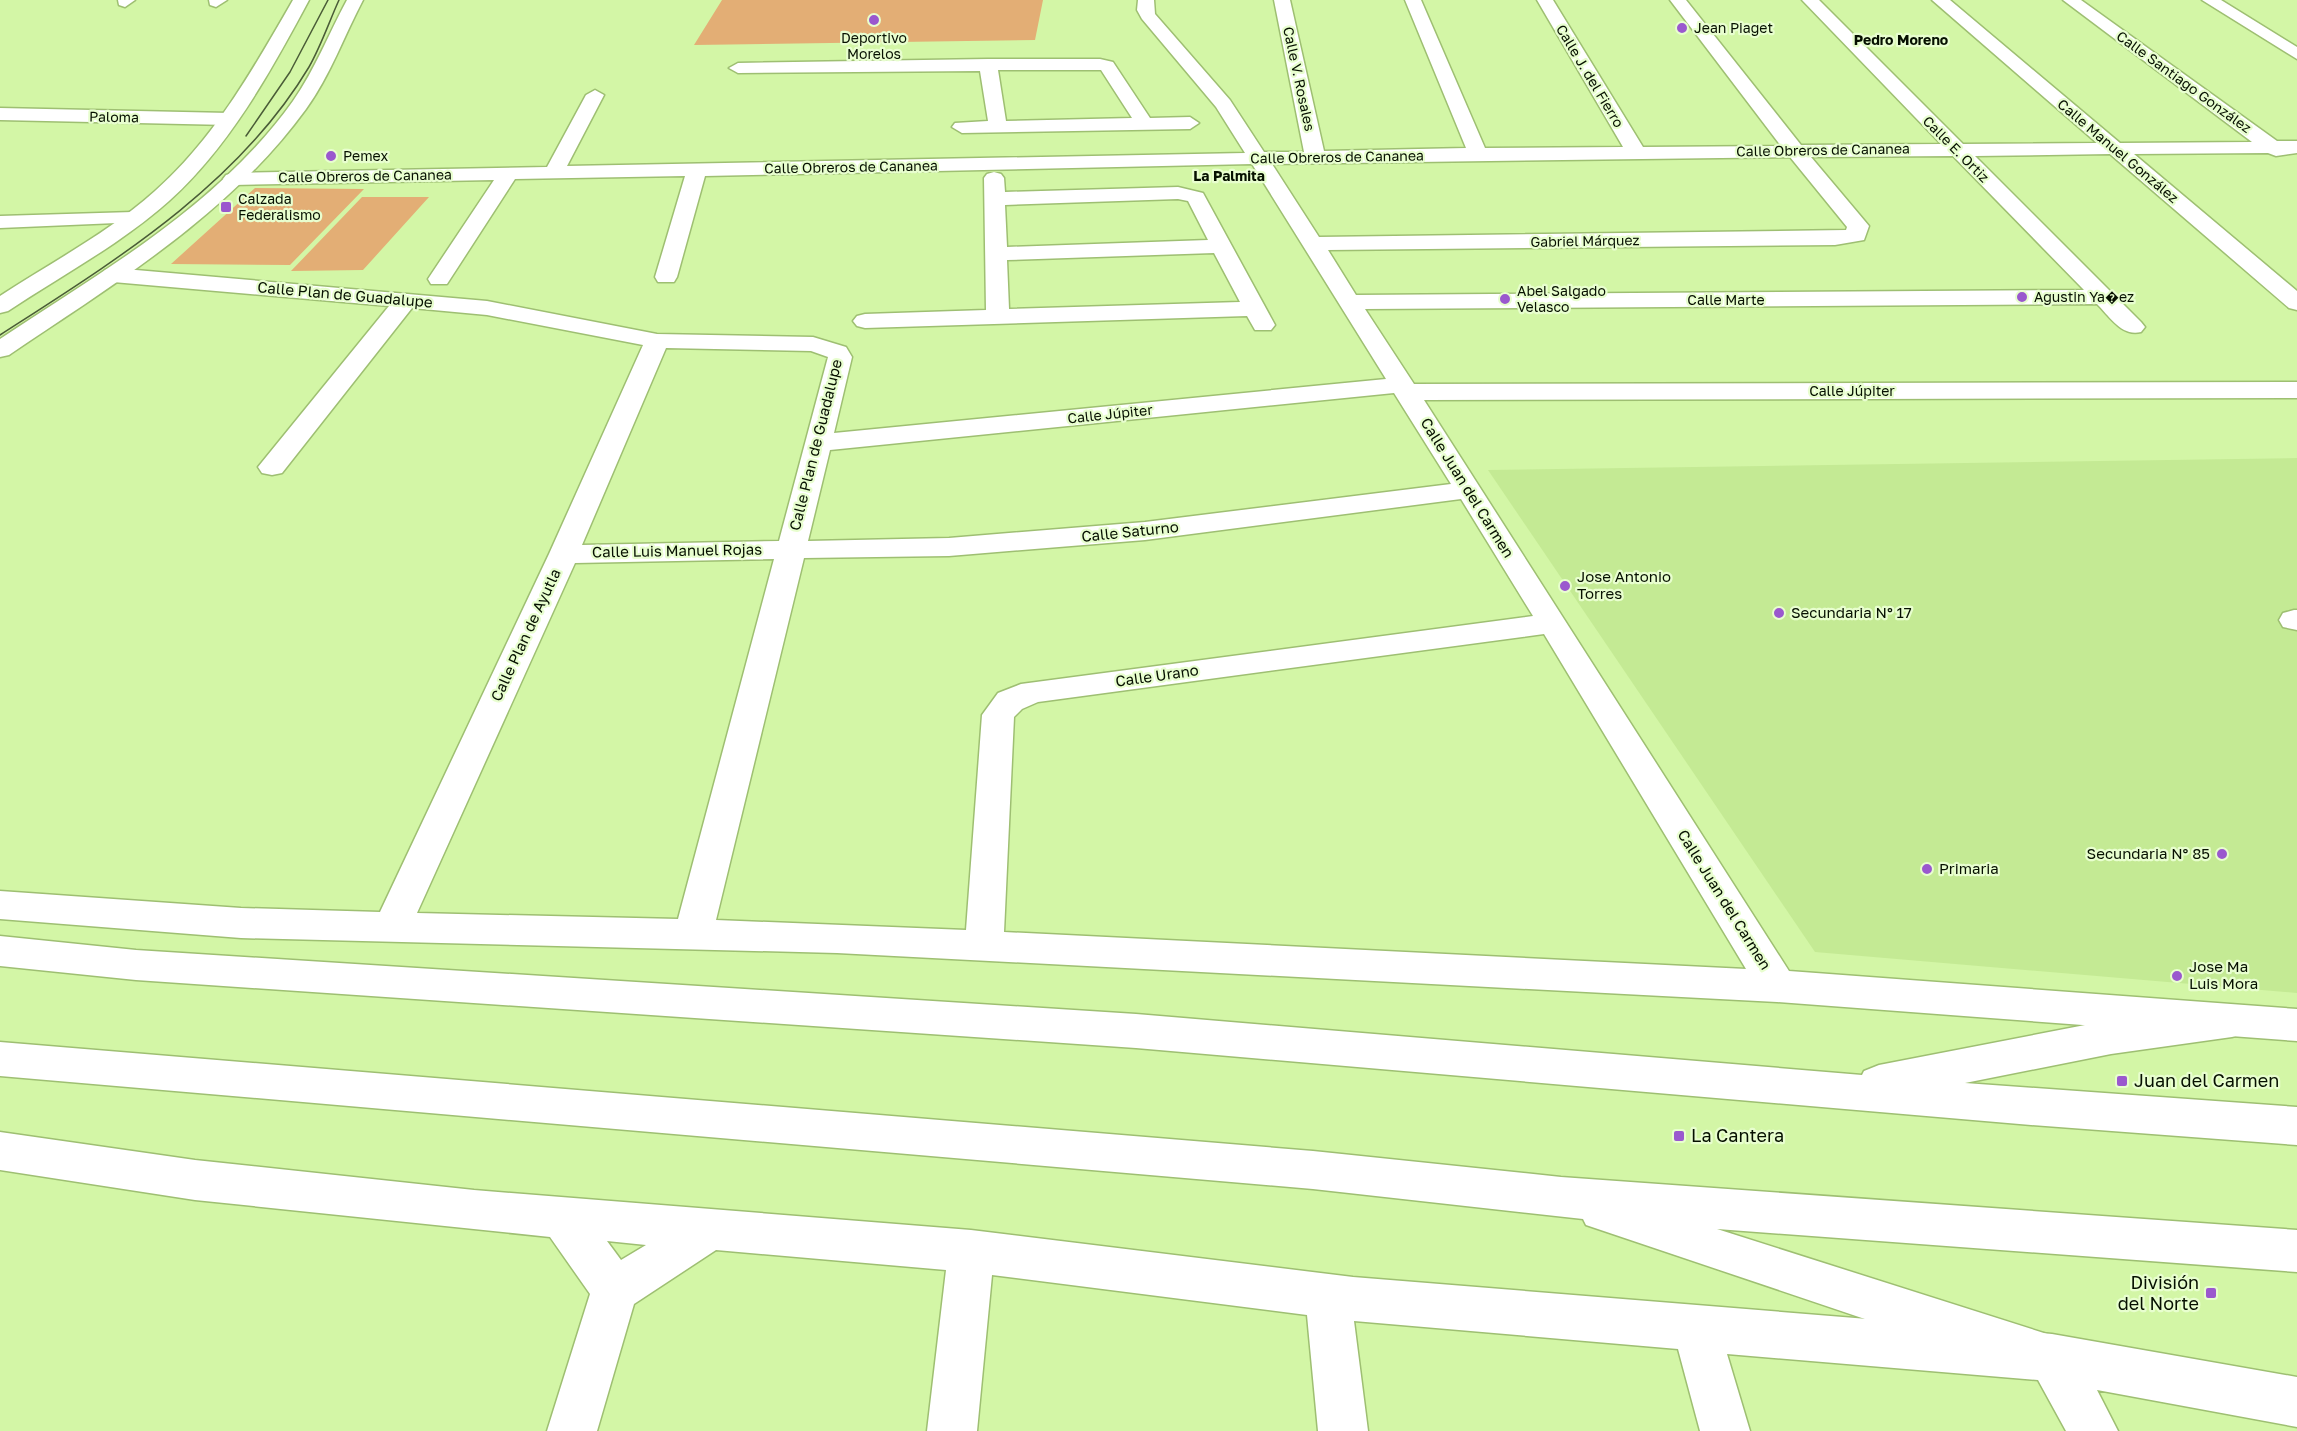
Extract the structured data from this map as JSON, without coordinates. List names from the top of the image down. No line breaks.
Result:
{"streets":{"main road":["Calle J. del Fierro","Calle V. Rosales","Calle Santiago González","Paloma","Calle E. Ortiz","Calle Obreros de Cananea","Calle Manuel González","Gabriel Márquez","Calle Plan de Guadalupe","Calle Marte","Calle Júpiter","Calle Juan del Carmen","Calle Saturno","Calle Luis Manuel Rojas","Calle Plan de Ayutla","Calle Urano"]},"crossings":[["Calle J. del Fierro","Calle Obreros de Cananea"],["Calle V. Rosales","Calle Obreros de Cananea"],["Calle Santiago González","Calle Obreros de Cananea"],["Calle E. Ortiz","Calle Obreros de Cananea"],["Calle E. Ortiz","Calle Marte"],["Calle Obreros de Cananea","Calle Manuel González"],["Calle Obreros de Cananea","Gabriel Márquez"],["Calle Obreros de Cananea","Calle Juan del Carmen"],["Gabriel Márquez","Calle Juan del Carmen"],["Calle Plan de Guadalupe","Calle Júpiter"],["Calle Plan de Guadalupe","Calle Saturno"],["Calle Plan de Guadalupe","Calle Luis Manuel Rojas"],["Calle Plan de Guadalupe","Calle Plan de Ayutla"],["Calle Marte","Calle Juan del Carmen"],["Calle Júpiter","Calle Juan del Carmen"],["Calle Juan del Carmen","Calle Saturno"],["Calle Juan del Carmen","Calle Urano"],["Calle Saturno","Calle Luis Manuel Rojas"],["Calle Luis Manuel Rojas","Calle Plan de Ayutla"]],"districts":["Pedro Moreno","La Palmita"],"places":{"other":["Deportivo Morelos","Jean Piaget","Pemex","Agustin Ya�ez","Abel Salgado Velasco","Jose Antonio Torres","Secundaria N° 17","Secundaria N° 85","Primaria","Jose Ma Luis Mora"],"transit":["Calzada Federalismo","Juan del Carmen","La Cantera","División del Norte"]}}
